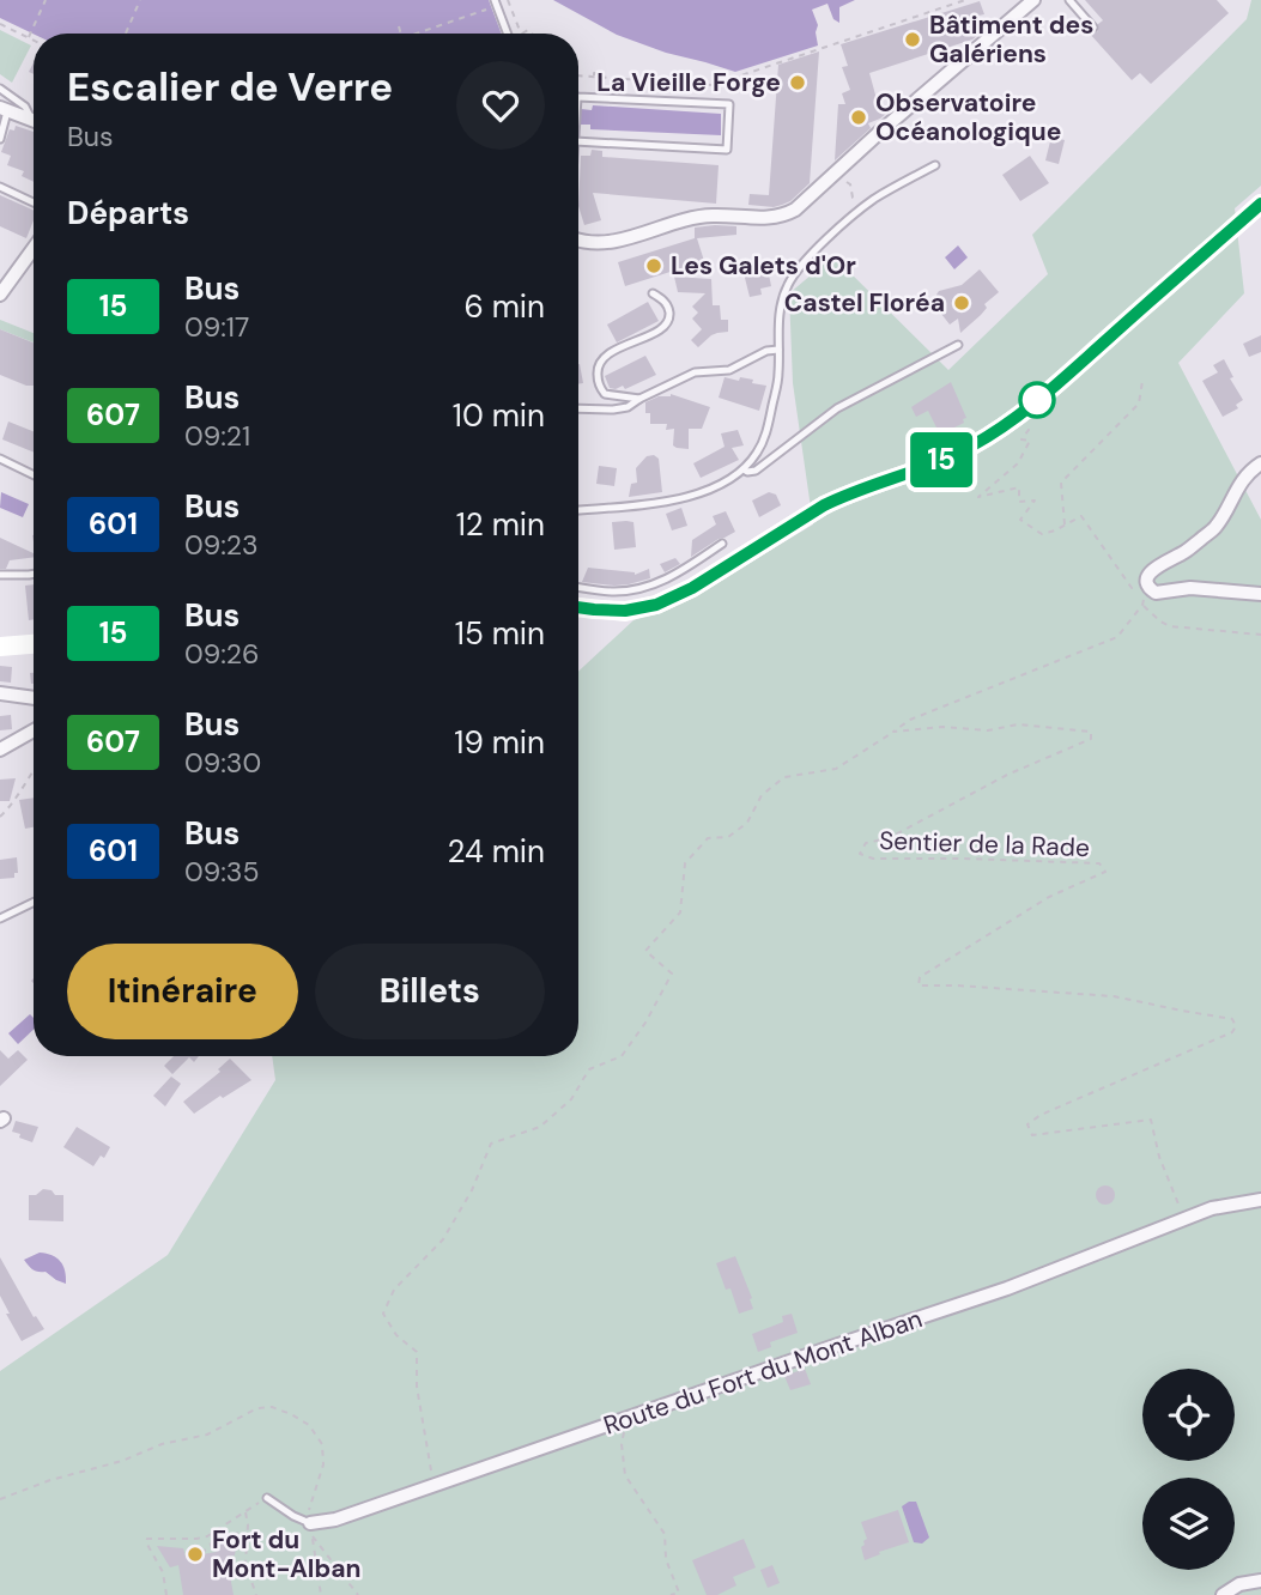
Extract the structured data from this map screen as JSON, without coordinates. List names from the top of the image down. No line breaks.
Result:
{"streets":{"street":["Route du Fort du Mont Alban"],"path":["Sentier de la Rade"]},"crossings":[["Sentier de la Rade","Route du Fort du Mont Alban"]],"places":["Bâtiment des Galériens","La Vieille Forge","Observatoire Océanologique","Les Galets d'Or","Castel Floréa","Fort du Mont-Alban"],"lines":["bus line 15"],"page":{"on_map":"15","heading":[["Escalier de Verre","Bus"],"Départs"],"list":[{"mark":"15","name":"Bus","note":"09:17","value":"6 min"},{"mark":"607","name":"Bus","note":"09:21","value":"10 min"},{"mark":"601","name":"Bus","note":"09:23","value":"12 min"},{"mark":"15","name":"Bus","note":"09:26","value":"15 min"},{"mark":"607","name":"Bus","note":"09:30","value":"19 min"},{"mark":"601","name":"Bus","note":"09:35","value":"24 min"}],"buttons":["Itinéraire","Billets"]}}
